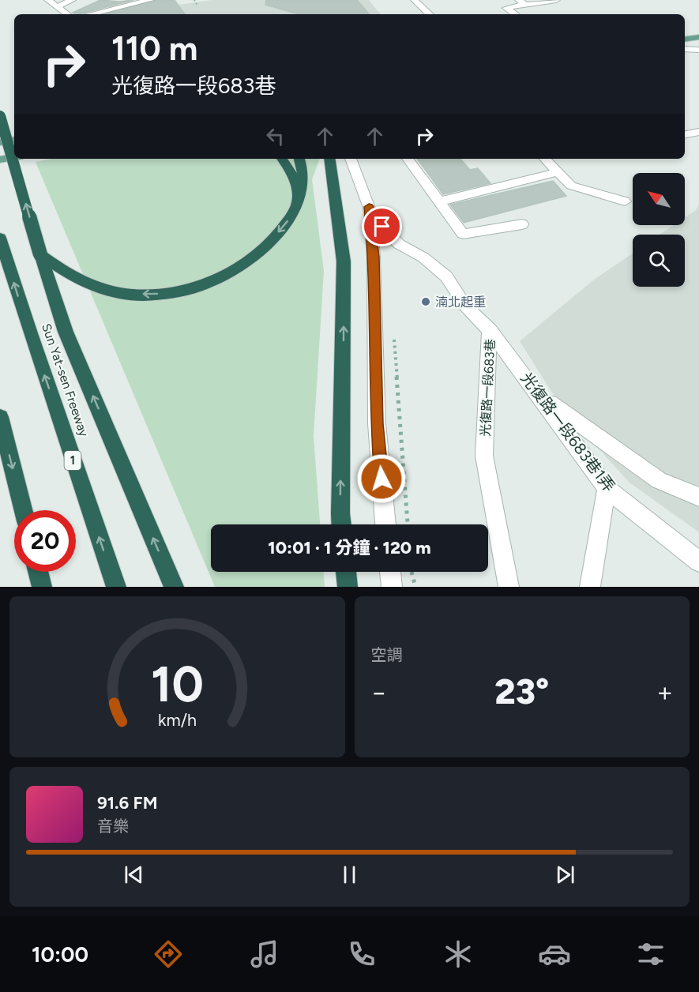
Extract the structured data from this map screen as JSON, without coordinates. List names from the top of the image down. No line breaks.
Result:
{"streets":{"highway":["Sun Yat-sen Freeway","1"],"street":["光復路一段683巷","光復路一段683巷1弄"]},"crossings":[["光復路一段683巷","光復路一段683巷1弄"]],"places":["湳北起重"],"north":"top left","page":{"turn":["110 m","光復路一段683巷"],"limit":"20","trip":"10:01 · 1 分鐘 · 120 m","tile":"空調","heat":["−","23°","+"],"song":["91.6 FM","音樂"],"tabs":"10:00","gauge":["10","km/h"]}}
